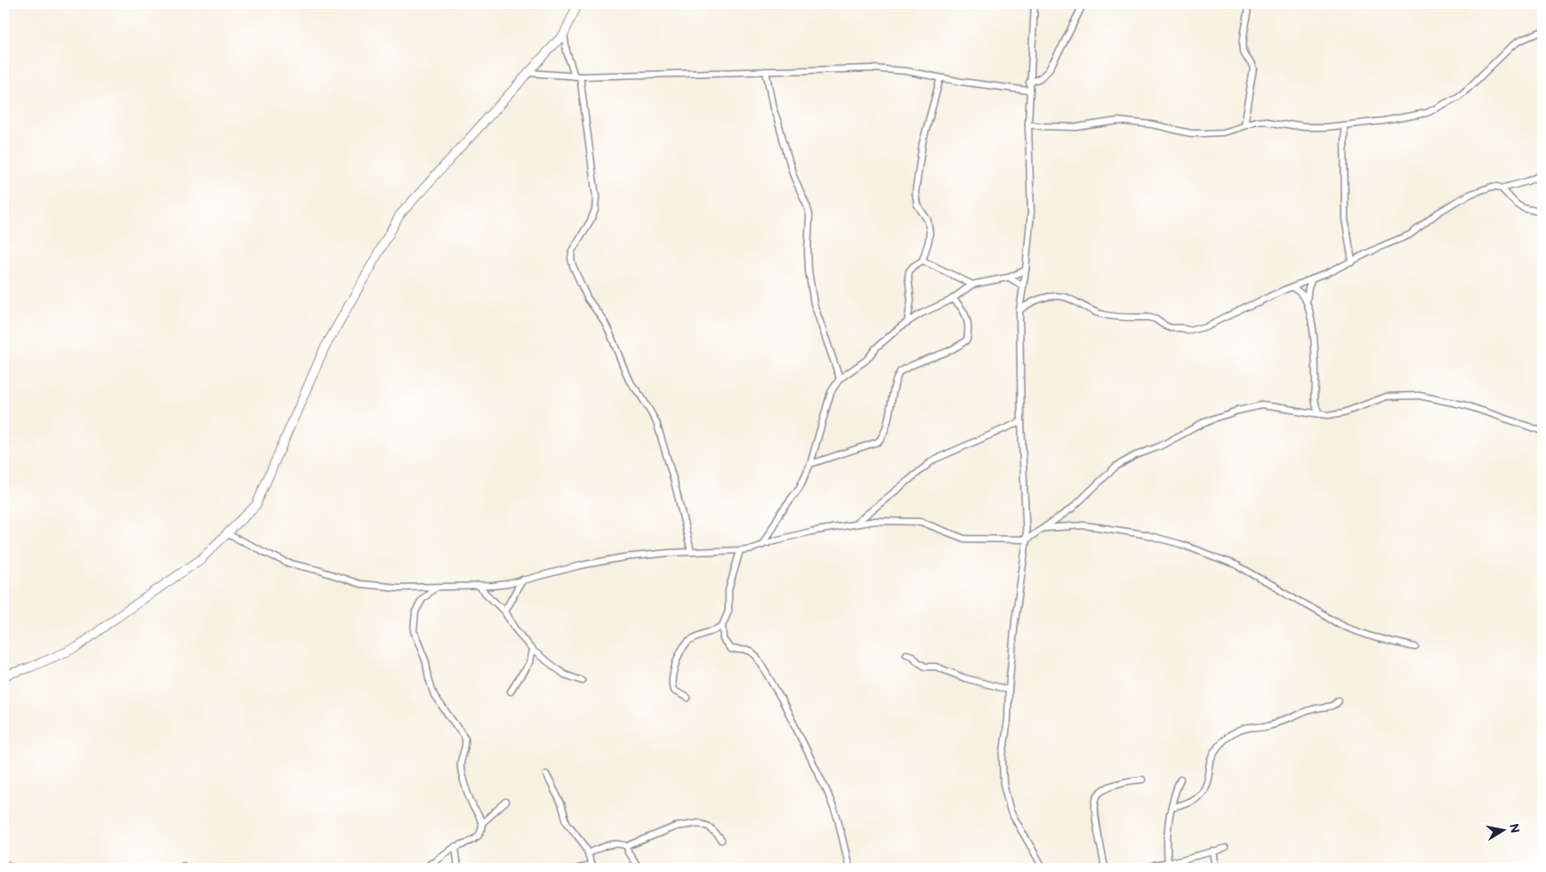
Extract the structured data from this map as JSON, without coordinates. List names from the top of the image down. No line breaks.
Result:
{"north":"right"}
